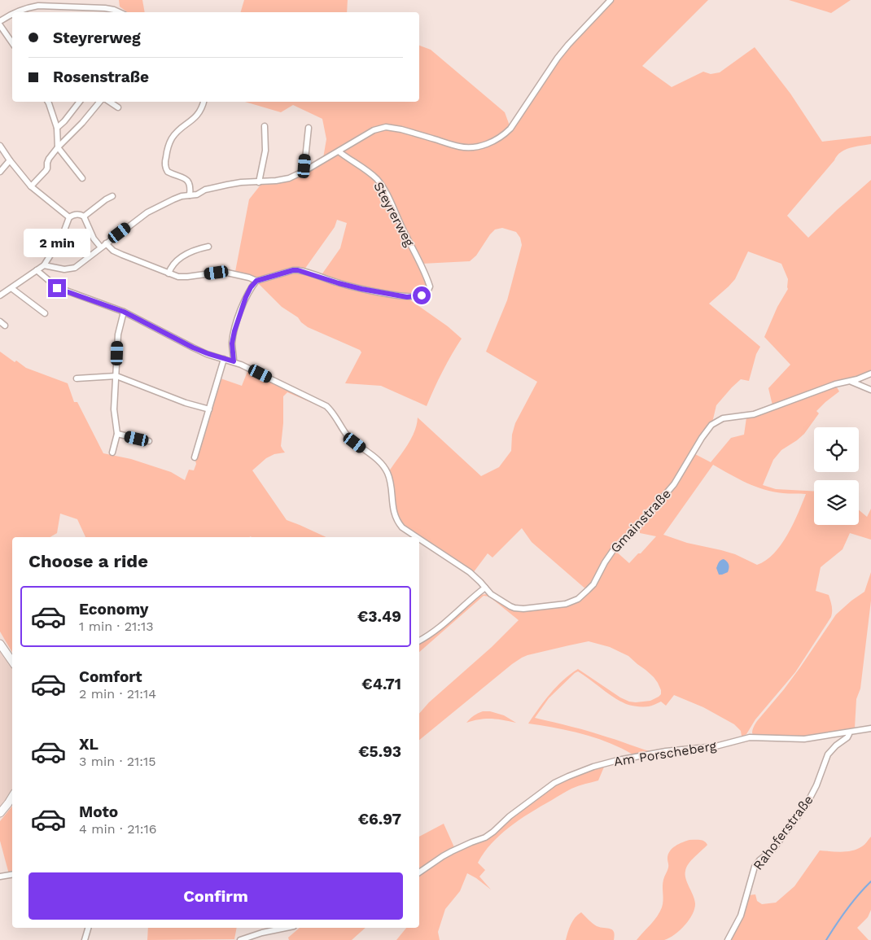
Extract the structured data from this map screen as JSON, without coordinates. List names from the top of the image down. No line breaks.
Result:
{"streets":{"street":["Steyrerweg","Gmainstraße","Am Porscheberg","Rahoferstraße"]},"crossings":[["Am Porscheberg","Rahoferstraße"]],"page":{"banner":["Steyrerweg","Rosenstraße"],"bubble":"2 min","heading":"Choose a ride","list":[{"name":"Economy","note":"1 min · 21:13","value":"€3.49"},{"name":"Comfort","note":"2 min · 21:14","value":"€4.71"},{"name":"XL","note":"3 min · 21:15","value":"€5.93"},{"name":"Moto","note":"4 min · 21:16","value":"€6.97"}],"buttons":"Confirm"}}
